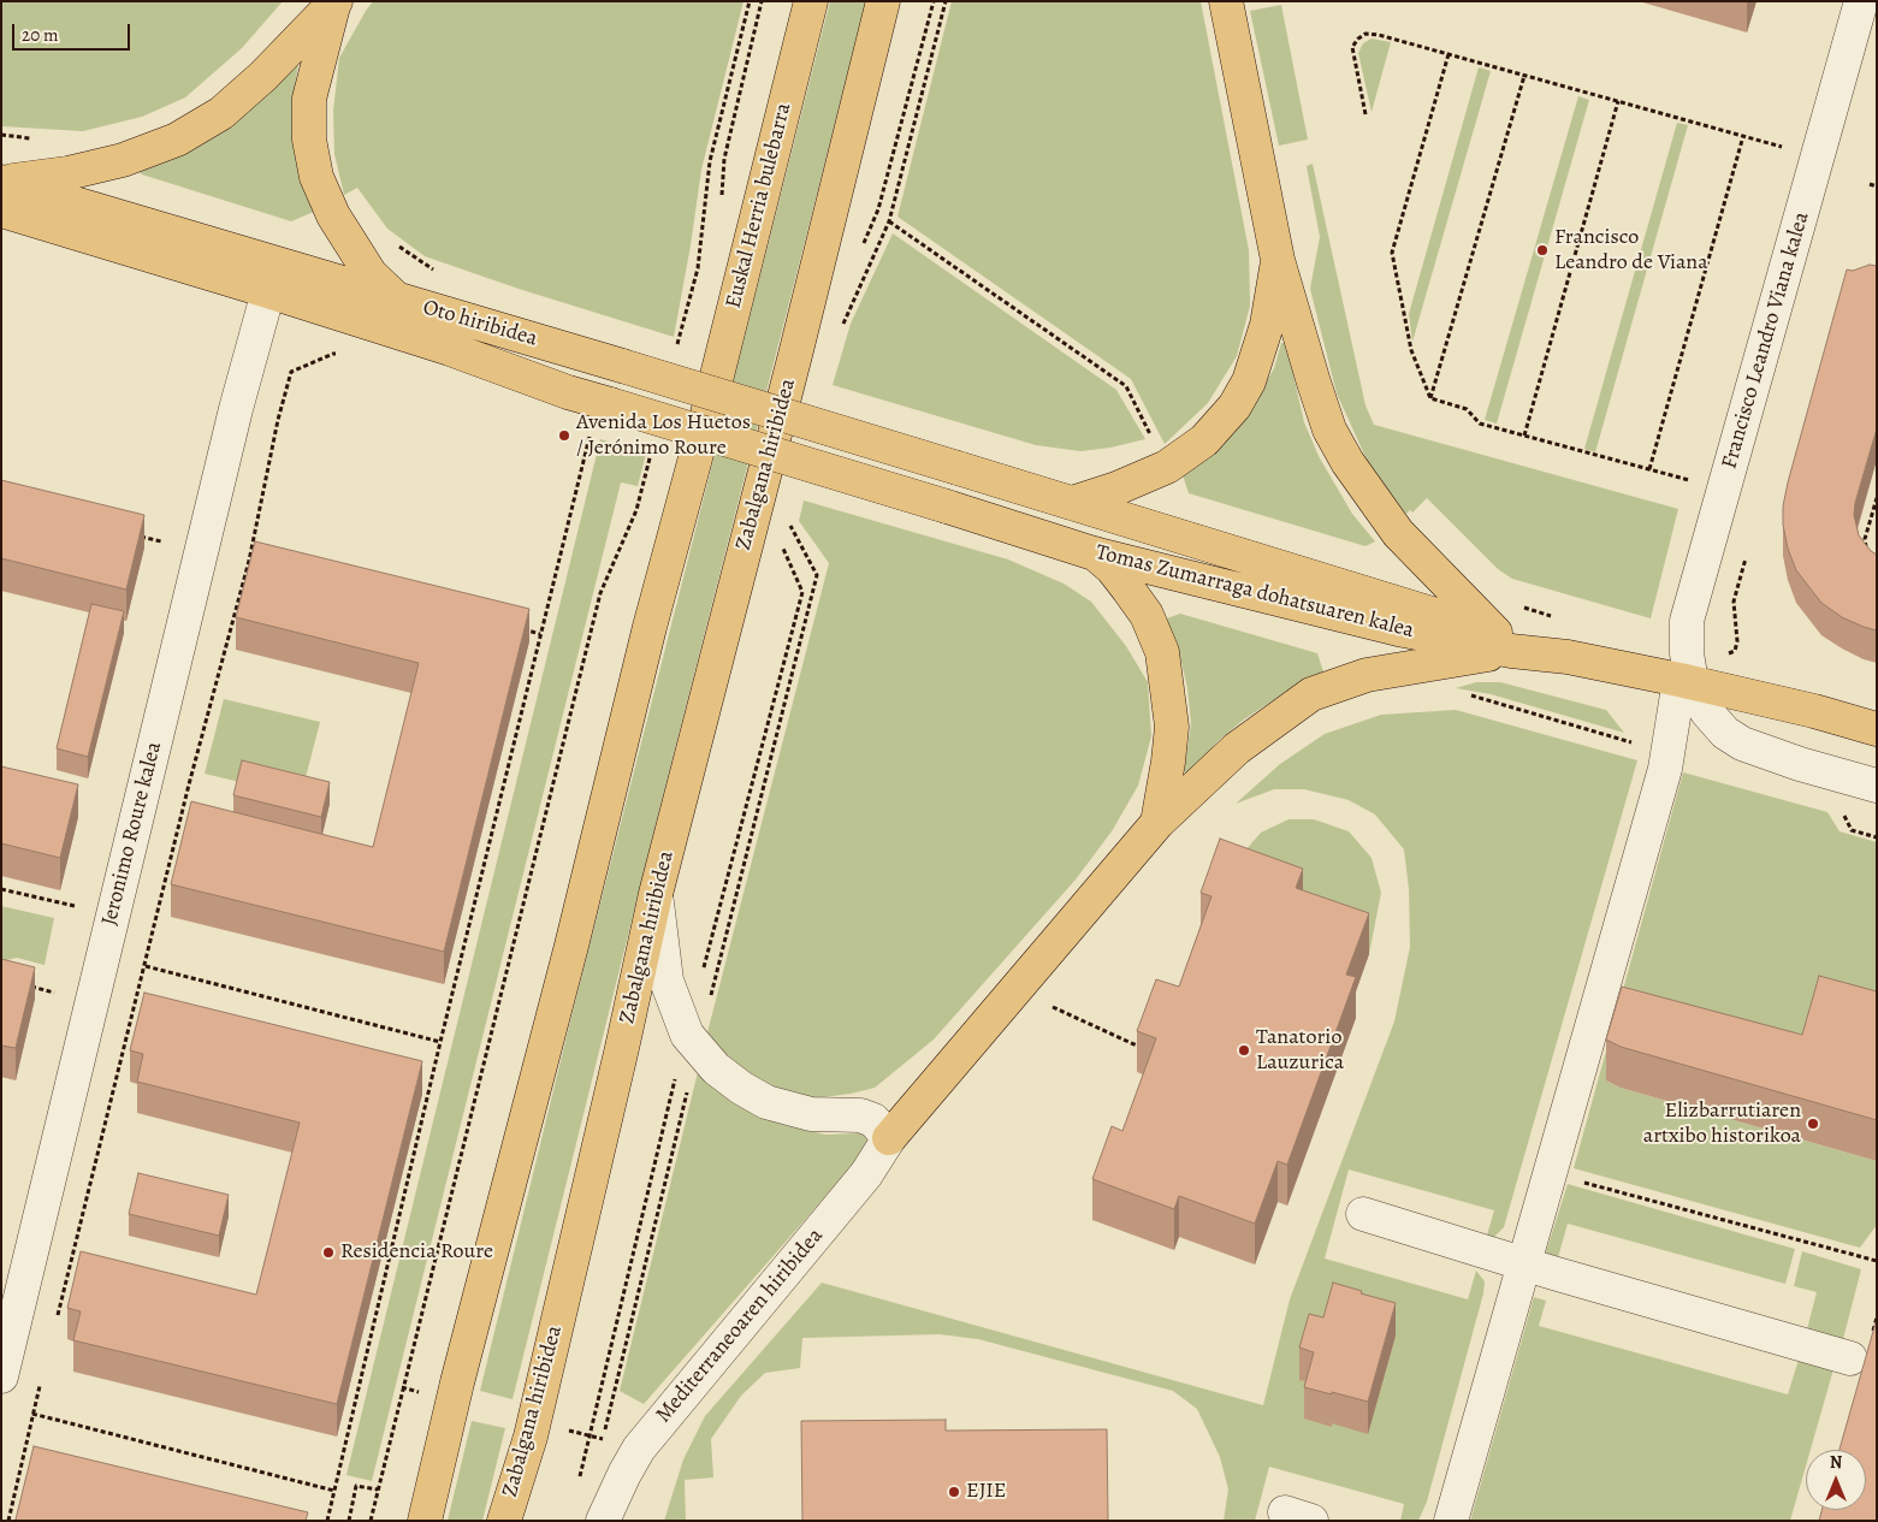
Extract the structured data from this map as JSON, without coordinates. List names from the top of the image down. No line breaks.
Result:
{"streets":{"main road":["Euskal Herria bulebarra","Oto hiribidea","Zabalgana hiribidea","Tomas Zumarraga dohatsuaren kalea"],"street":["Francisco Leandro Viana kalea","Jeronimo Roure kalea","Mediterraneoaren hiribidea"]},"crossings":[["Oto hiribidea","Tomas Zumarraga dohatsuaren kalea"],["Oto hiribidea","Jeronimo Roure kalea"],["Francisco Leandro Viana kalea","Tomas Zumarraga dohatsuaren kalea"]],"places":["Francisco Leandro de Viana","Avenida Los Huetos / Jerónimo Roure","Tanatorio Lauzurica","Elizbarrutiaren artxibo historikoa","Residencia Roure","EJIE"],"scale_bar":"20 m","north":"top"}
